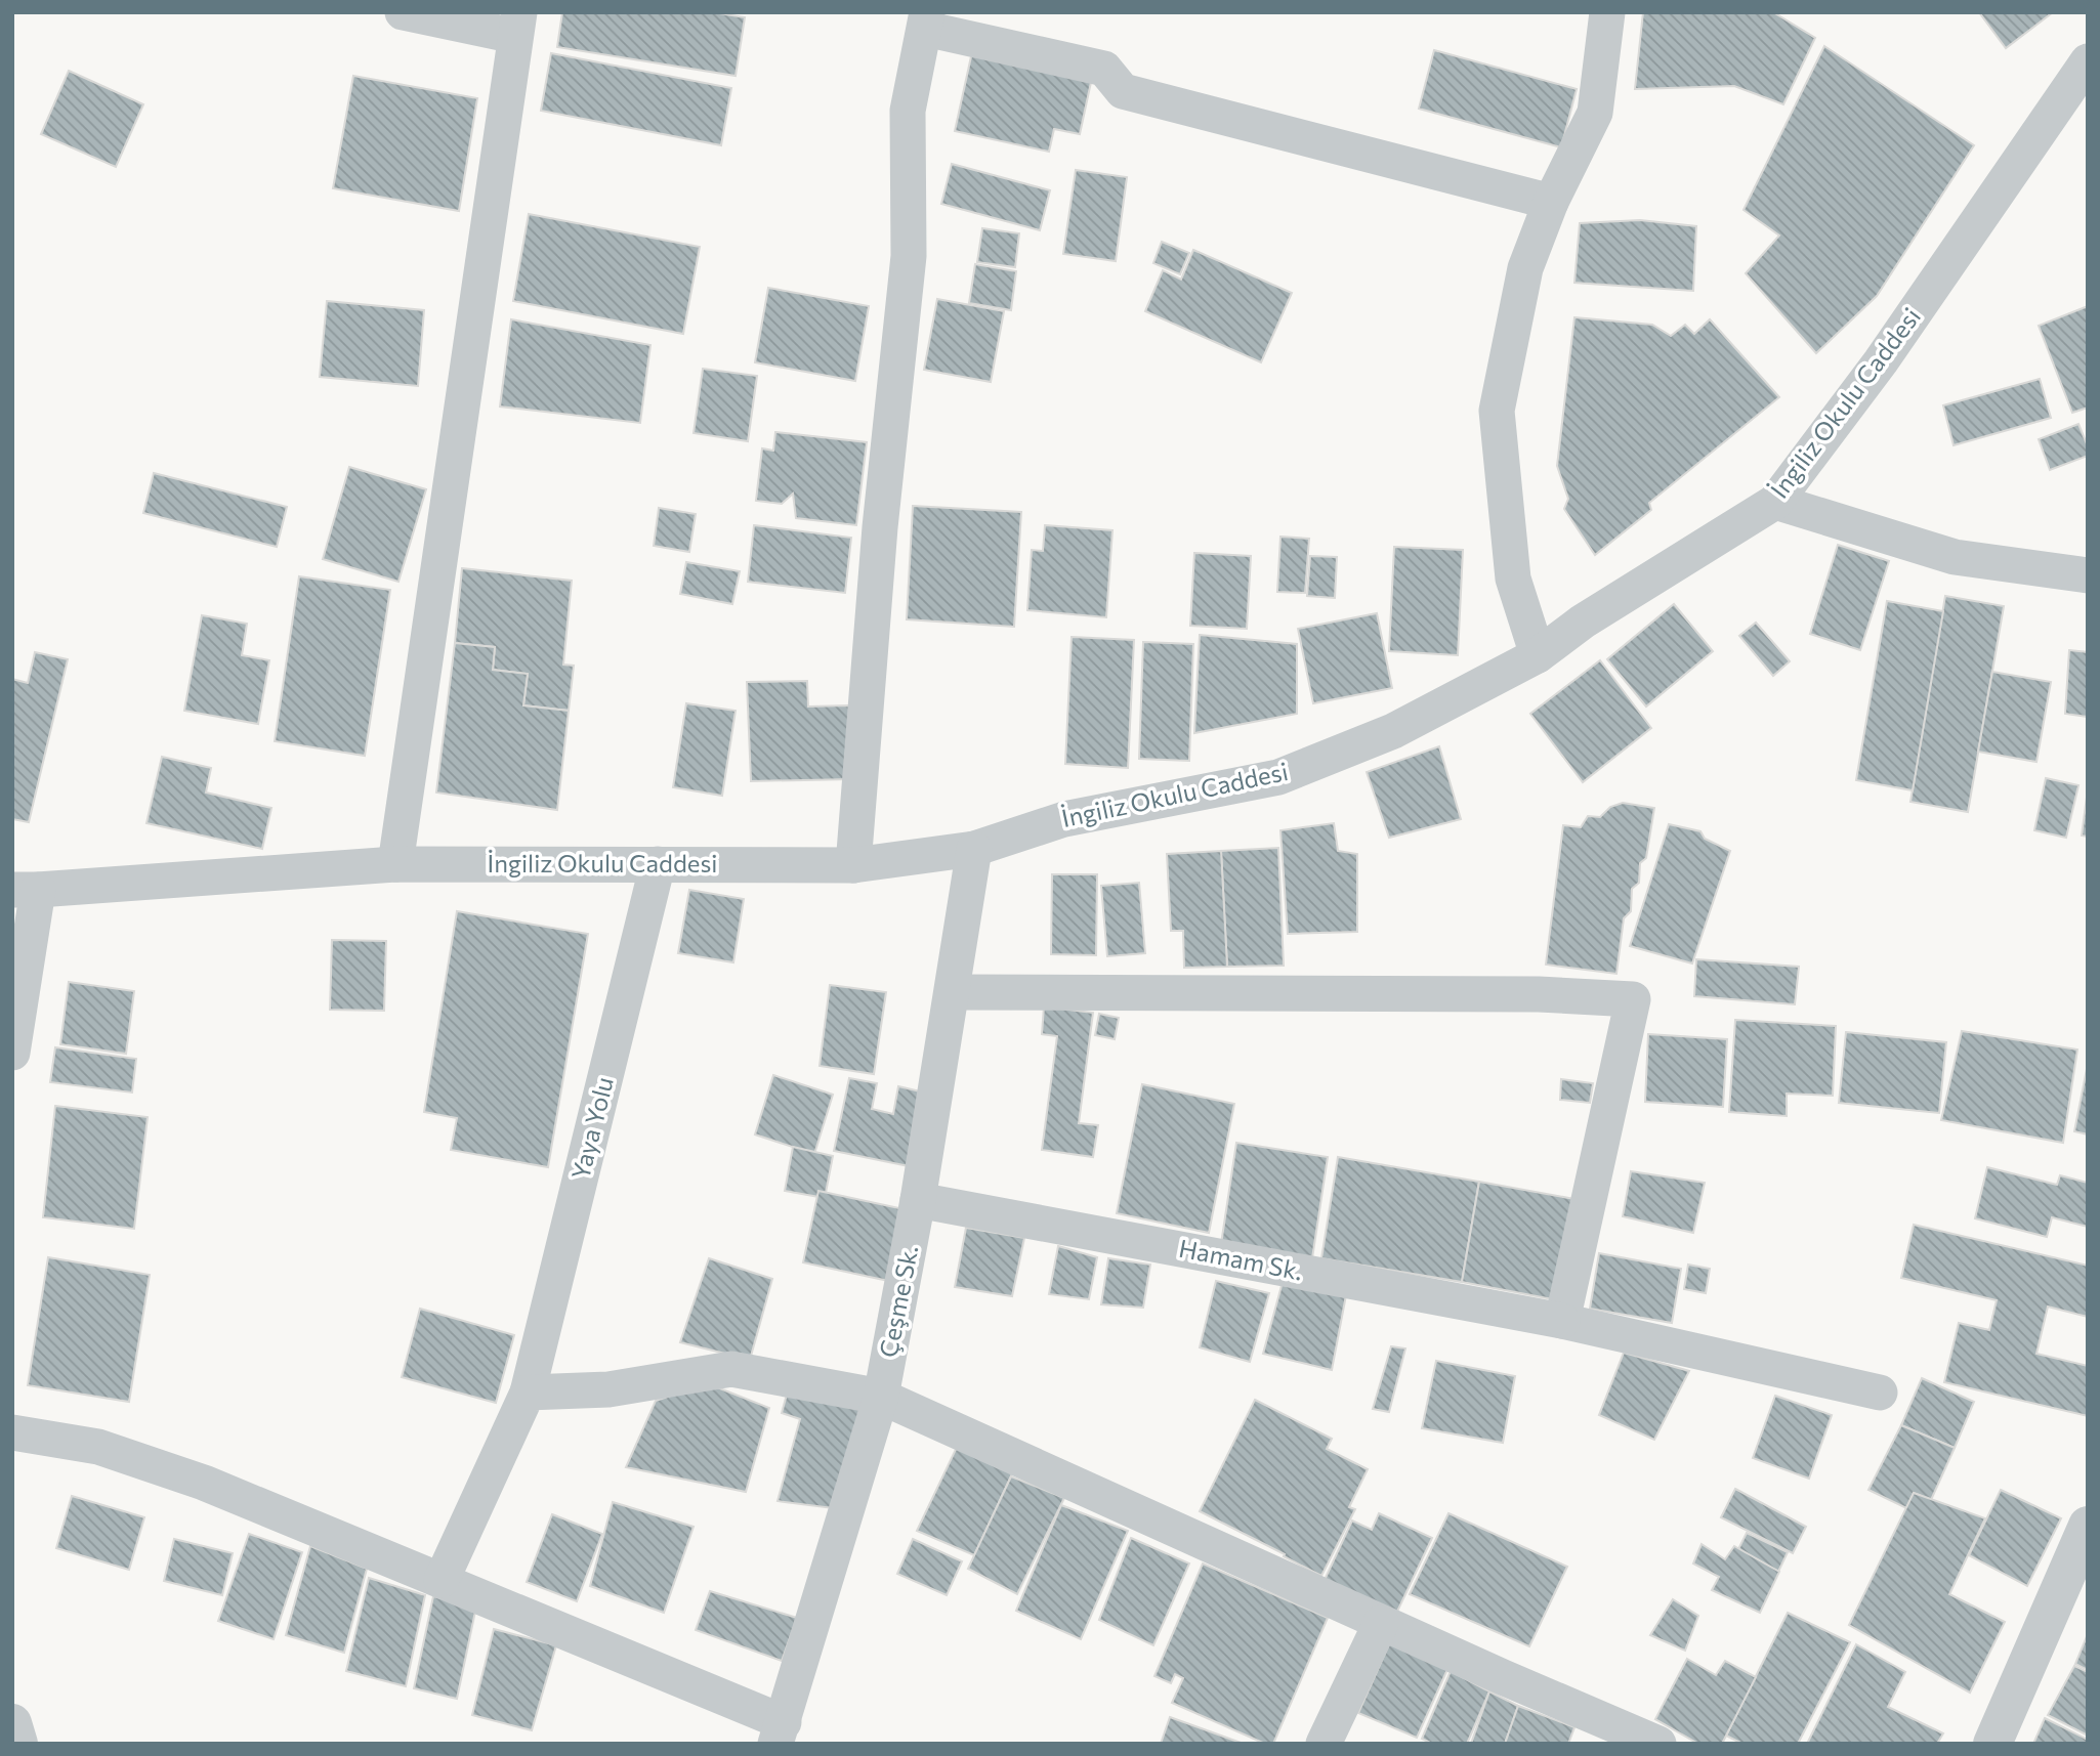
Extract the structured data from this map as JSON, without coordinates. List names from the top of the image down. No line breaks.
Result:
{"streets":{"street":["İngiliz Okulu Caddesi","Yaya Yolu","Hamam Sk.","Çeşme Sk."]},"crossings":[["İngiliz Okulu Caddesi","Yaya Yolu"],["İngiliz Okulu Caddesi","Çeşme Sk."],["Hamam Sk.","Çeşme Sk."]]}
